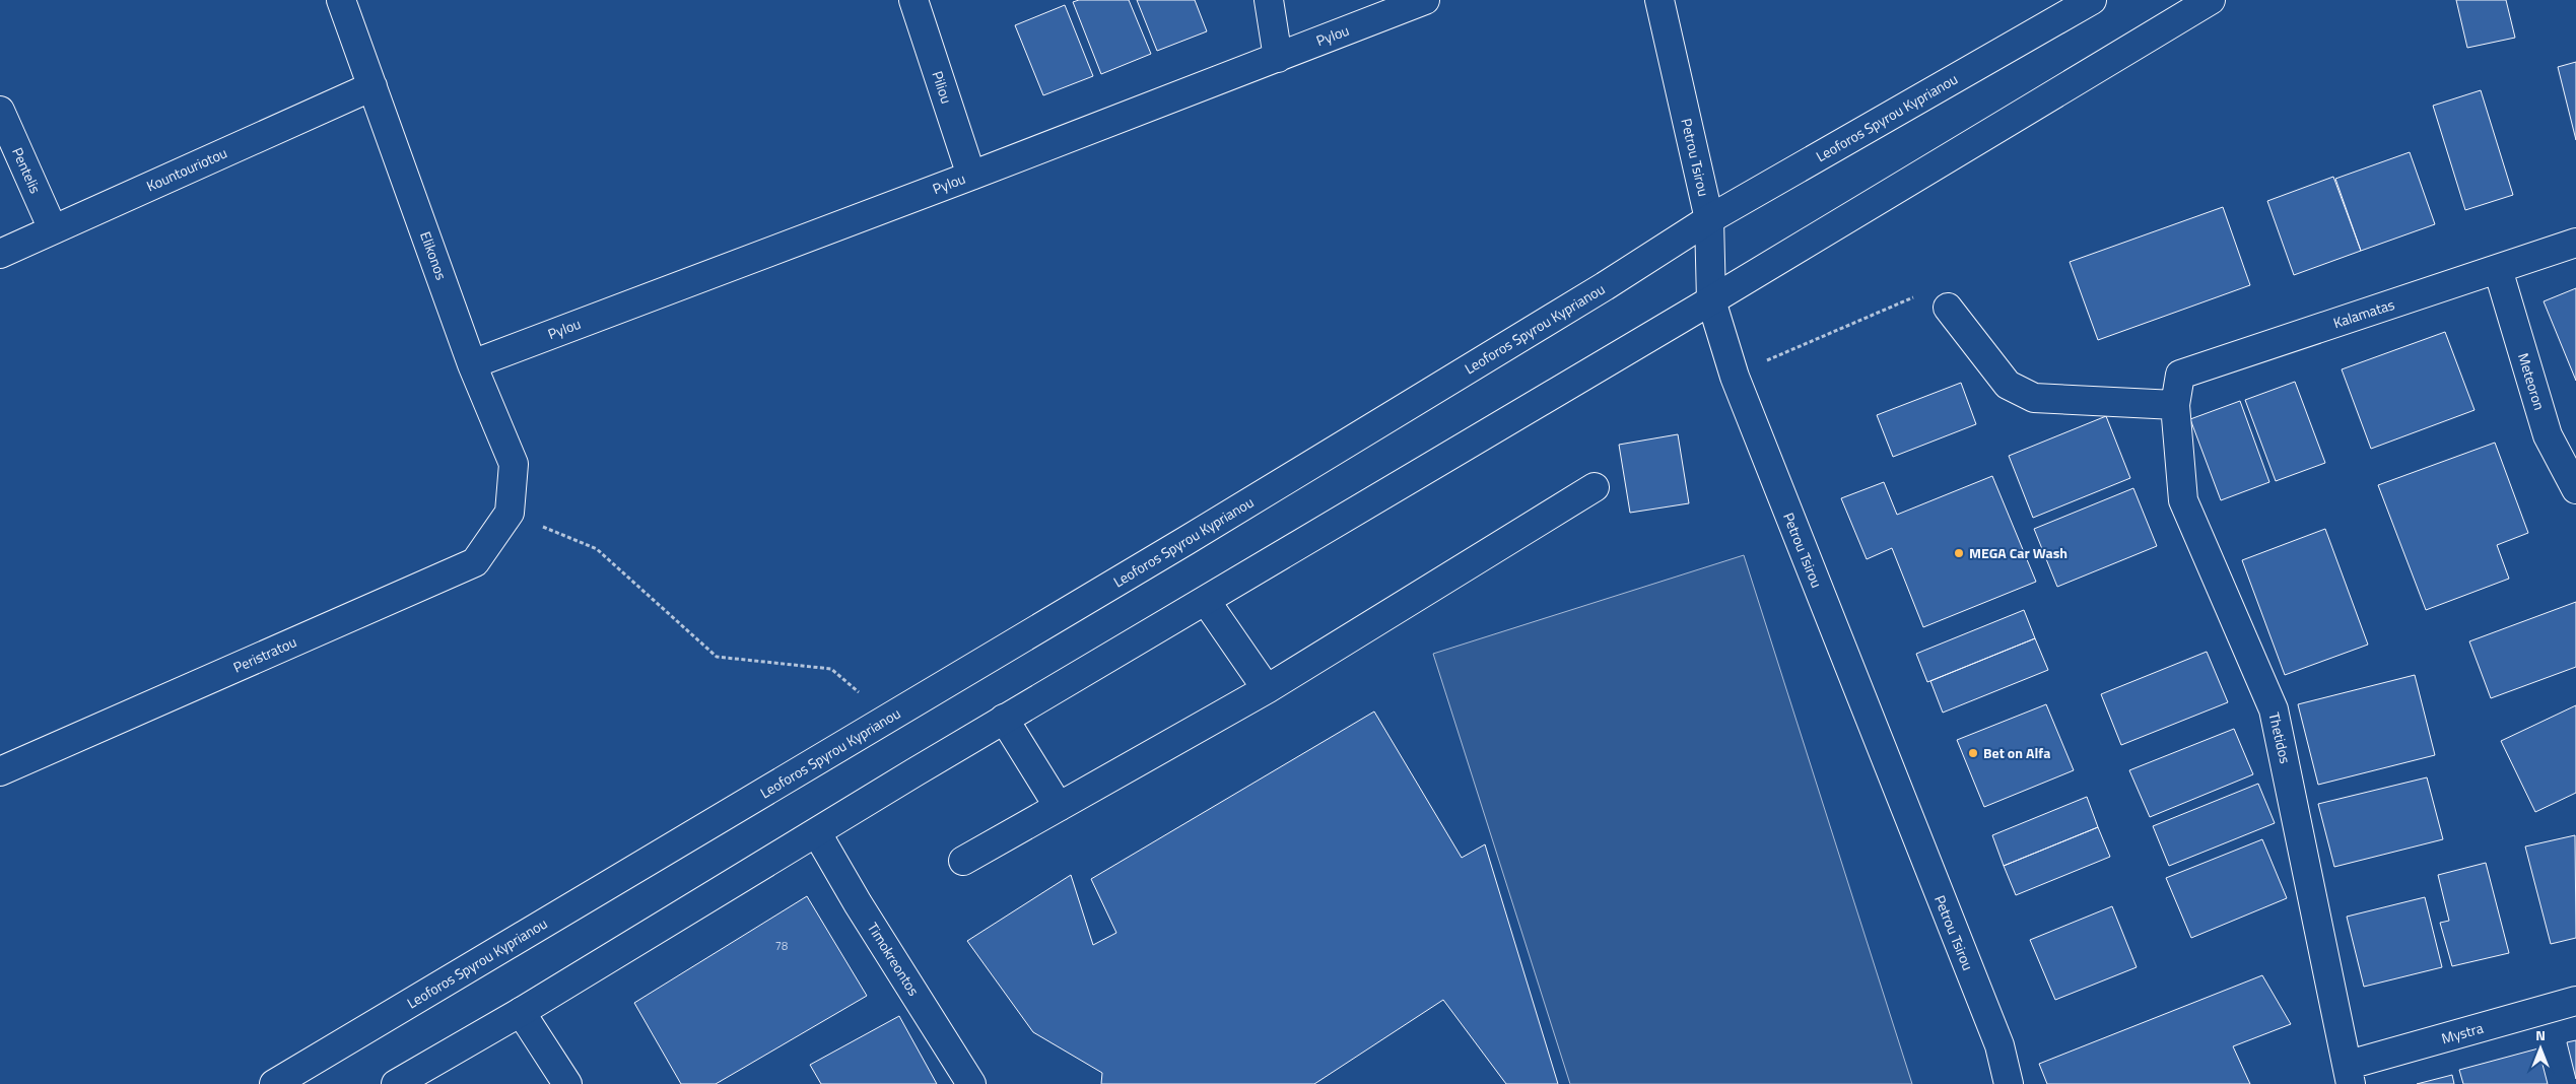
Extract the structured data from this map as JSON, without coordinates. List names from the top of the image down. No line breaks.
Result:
{"streets":{"street":["Pylou","Piliou","Leoforos Spyrou Kyprianou","Petrou Tsirou","Kountouriotou","Pentelis","Elikonos","Kalamatas","Meteoron","Peristratou","Thetidos","Timokreontos","Mystra"]},"crossings":[["Pylou","Piliou"],["Pylou","Elikonos"],["Leoforos Spyrou Kyprianou","Petrou Tsirou"],["Kountouriotou","Pentelis"],["Kountouriotou","Elikonos"],["Elikonos","Peristratou"],["Kalamatas","Meteoron"],["Kalamatas","Thetidos"],["Thetidos","Mystra"]],"places":["MEGA Car Wash","Bet on Alfa"],"house_numbers":["78"],"north":"top"}
